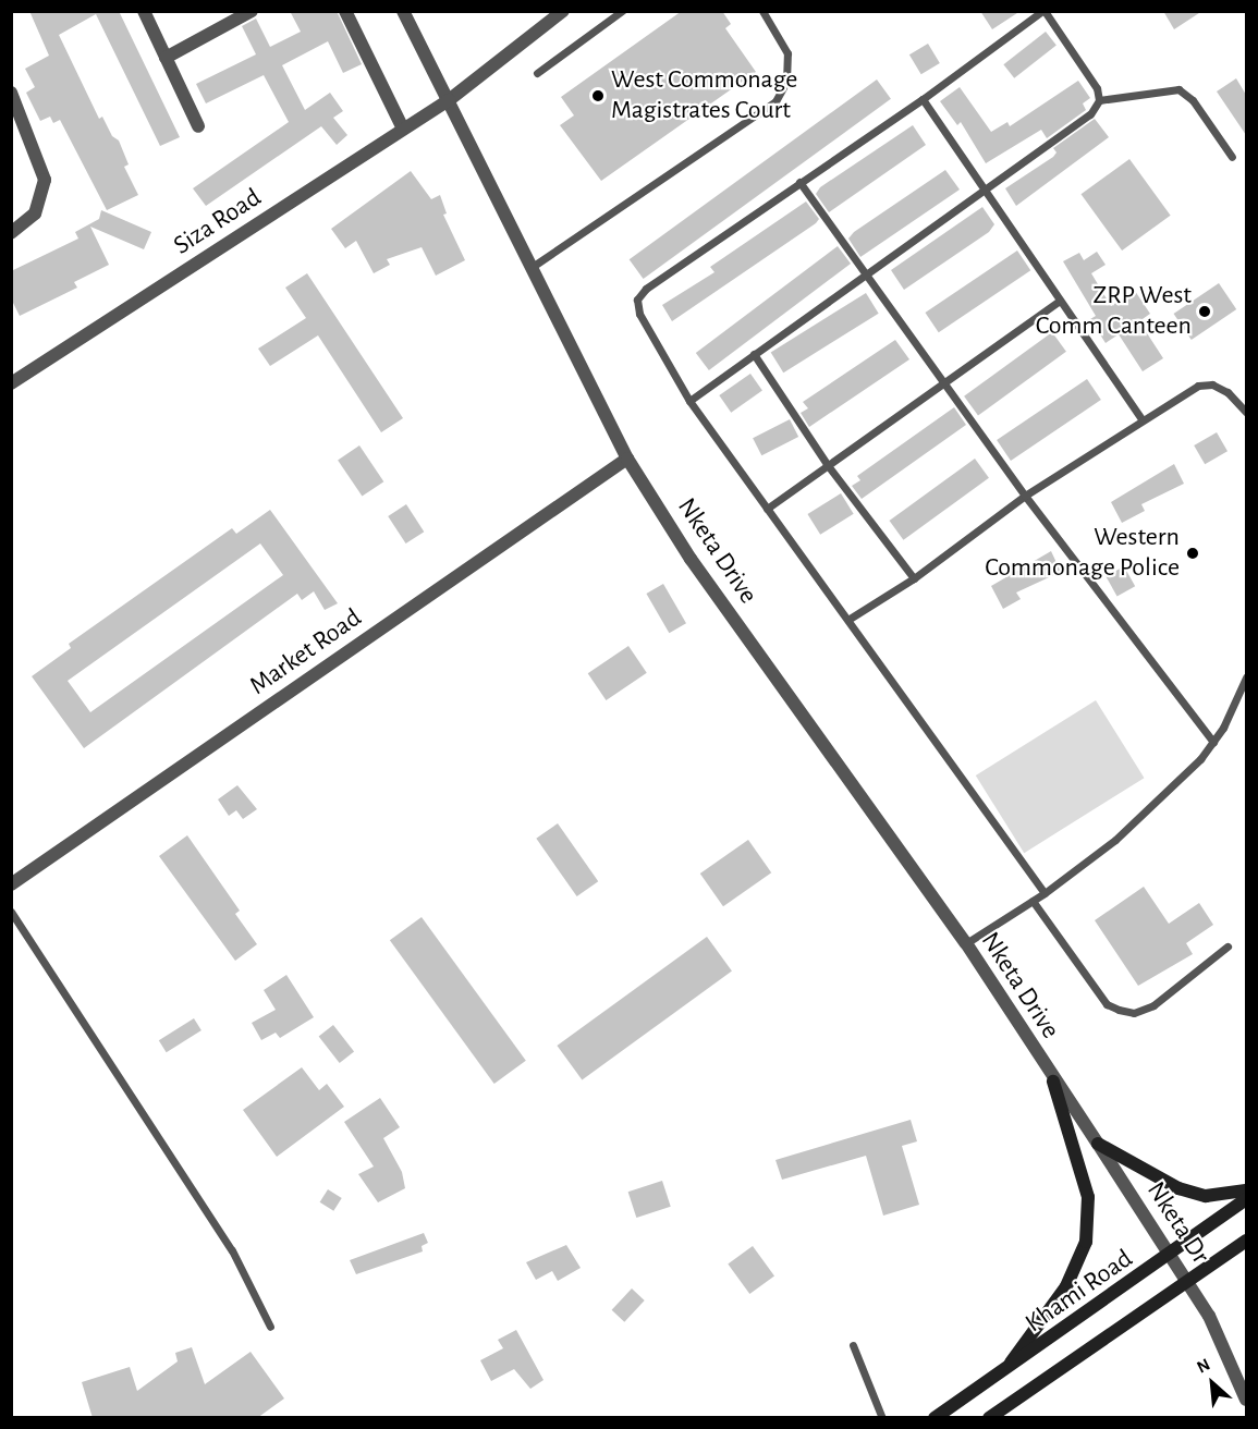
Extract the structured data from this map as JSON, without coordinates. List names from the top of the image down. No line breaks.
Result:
{"streets":{"main road":["Khami Road"],"street":["Siza Road","Nketa Drive","Market Road","Nketa Dr"]},"crossings":[["Siza Road","Nketa Drive"],["Nketa Drive","Market Road"],["Nketa Drive","Nketa Dr"],["Nketa Dr","Khami Road"]],"places":["West Commonage Magistrates Court","ZRP West Comm Canteen","Western Commonage Police"],"north":"top left"}
